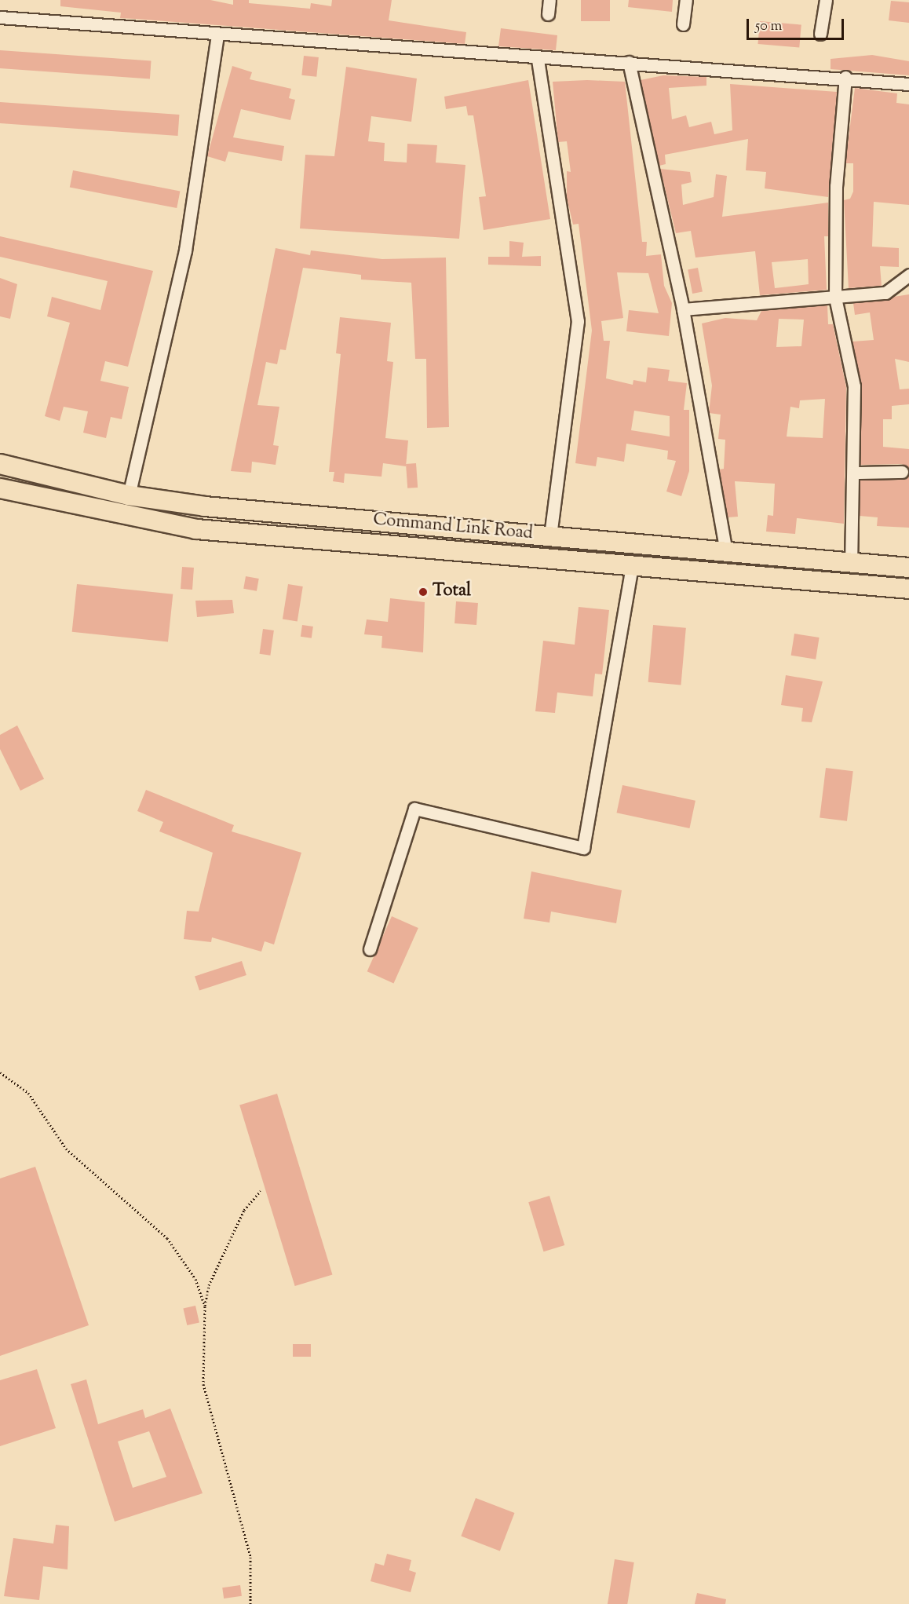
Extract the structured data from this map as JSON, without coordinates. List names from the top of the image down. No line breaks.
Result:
{"streets":{"main road":["Command Link Road"]},"places":["Total"],"scale_bar":"50 m"}
